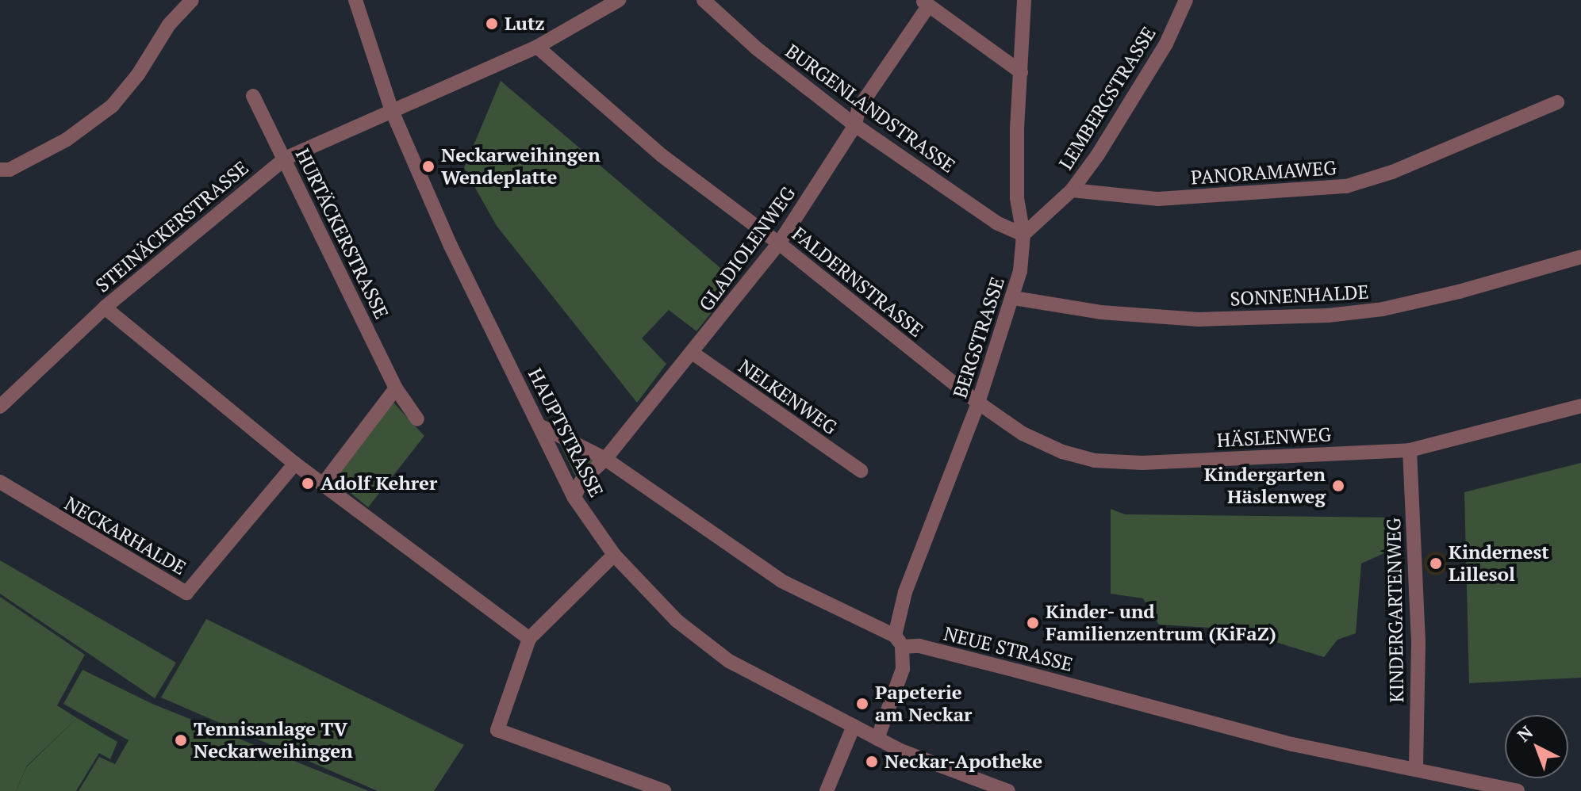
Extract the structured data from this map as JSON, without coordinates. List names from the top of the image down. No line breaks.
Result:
{"streets":{"street":["LEMBERGSTRASSE","BURGENLANDSTRASSE","PANORAMAWEG","STEINÄCKERSTRASSE","HURTÄCKERSTRASSE","GLADIOLENWEG","FALDERNSTRASSE","SONNENHALDE","BERGSTRASSE","NELKENWEG","HAUPTSTRASSE","HÄSLENWEG","NECKARHALDE","KINDERGARTENWEG","NEUE STRASSE"]},"crossings":[["LEMBERGSTRASSE","BURGENLANDSTRASSE"],["LEMBERGSTRASSE","PANORAMAWEG"],["LEMBERGSTRASSE","BERGSTRASSE"],["BURGENLANDSTRASSE","GLADIOLENWEG"],["BURGENLANDSTRASSE","BERGSTRASSE"],["STEINÄCKERSTRASSE","HURTÄCKERSTRASSE"],["STEINÄCKERSTRASSE","FALDERNSTRASSE"],["STEINÄCKERSTRASSE","HAUPTSTRASSE"],["GLADIOLENWEG","FALDERNSTRASSE"],["GLADIOLENWEG","NELKENWEG"],["GLADIOLENWEG","HAUPTSTRASSE"],["GLADIOLENWEG","NEUE STRASSE"],["FALDERNSTRASSE","BERGSTRASSE"],["FALDERNSTRASSE","HÄSLENWEG"],["SONNENHALDE","BERGSTRASSE"],["BERGSTRASSE","HAUPTSTRASSE"],["BERGSTRASSE","HÄSLENWEG"],["BERGSTRASSE","NEUE STRASSE"],["HAUPTSTRASSE","NEUE STRASSE"],["HÄSLENWEG","KINDERGARTENWEG"],["KINDERGARTENWEG","NEUE STRASSE"]],"places":["Lutz","Neckarweihingen Wendeplatte","Adolf Kehrer","Kindergarten Häslenweg","Kindernest Lillesol","Kinder- und Familienzentrum (KiFaZ)","Papeterie am Neckar","Tennisanlage TV Neckarweihingen","Neckar-Apotheke"],"north":"top left"}
